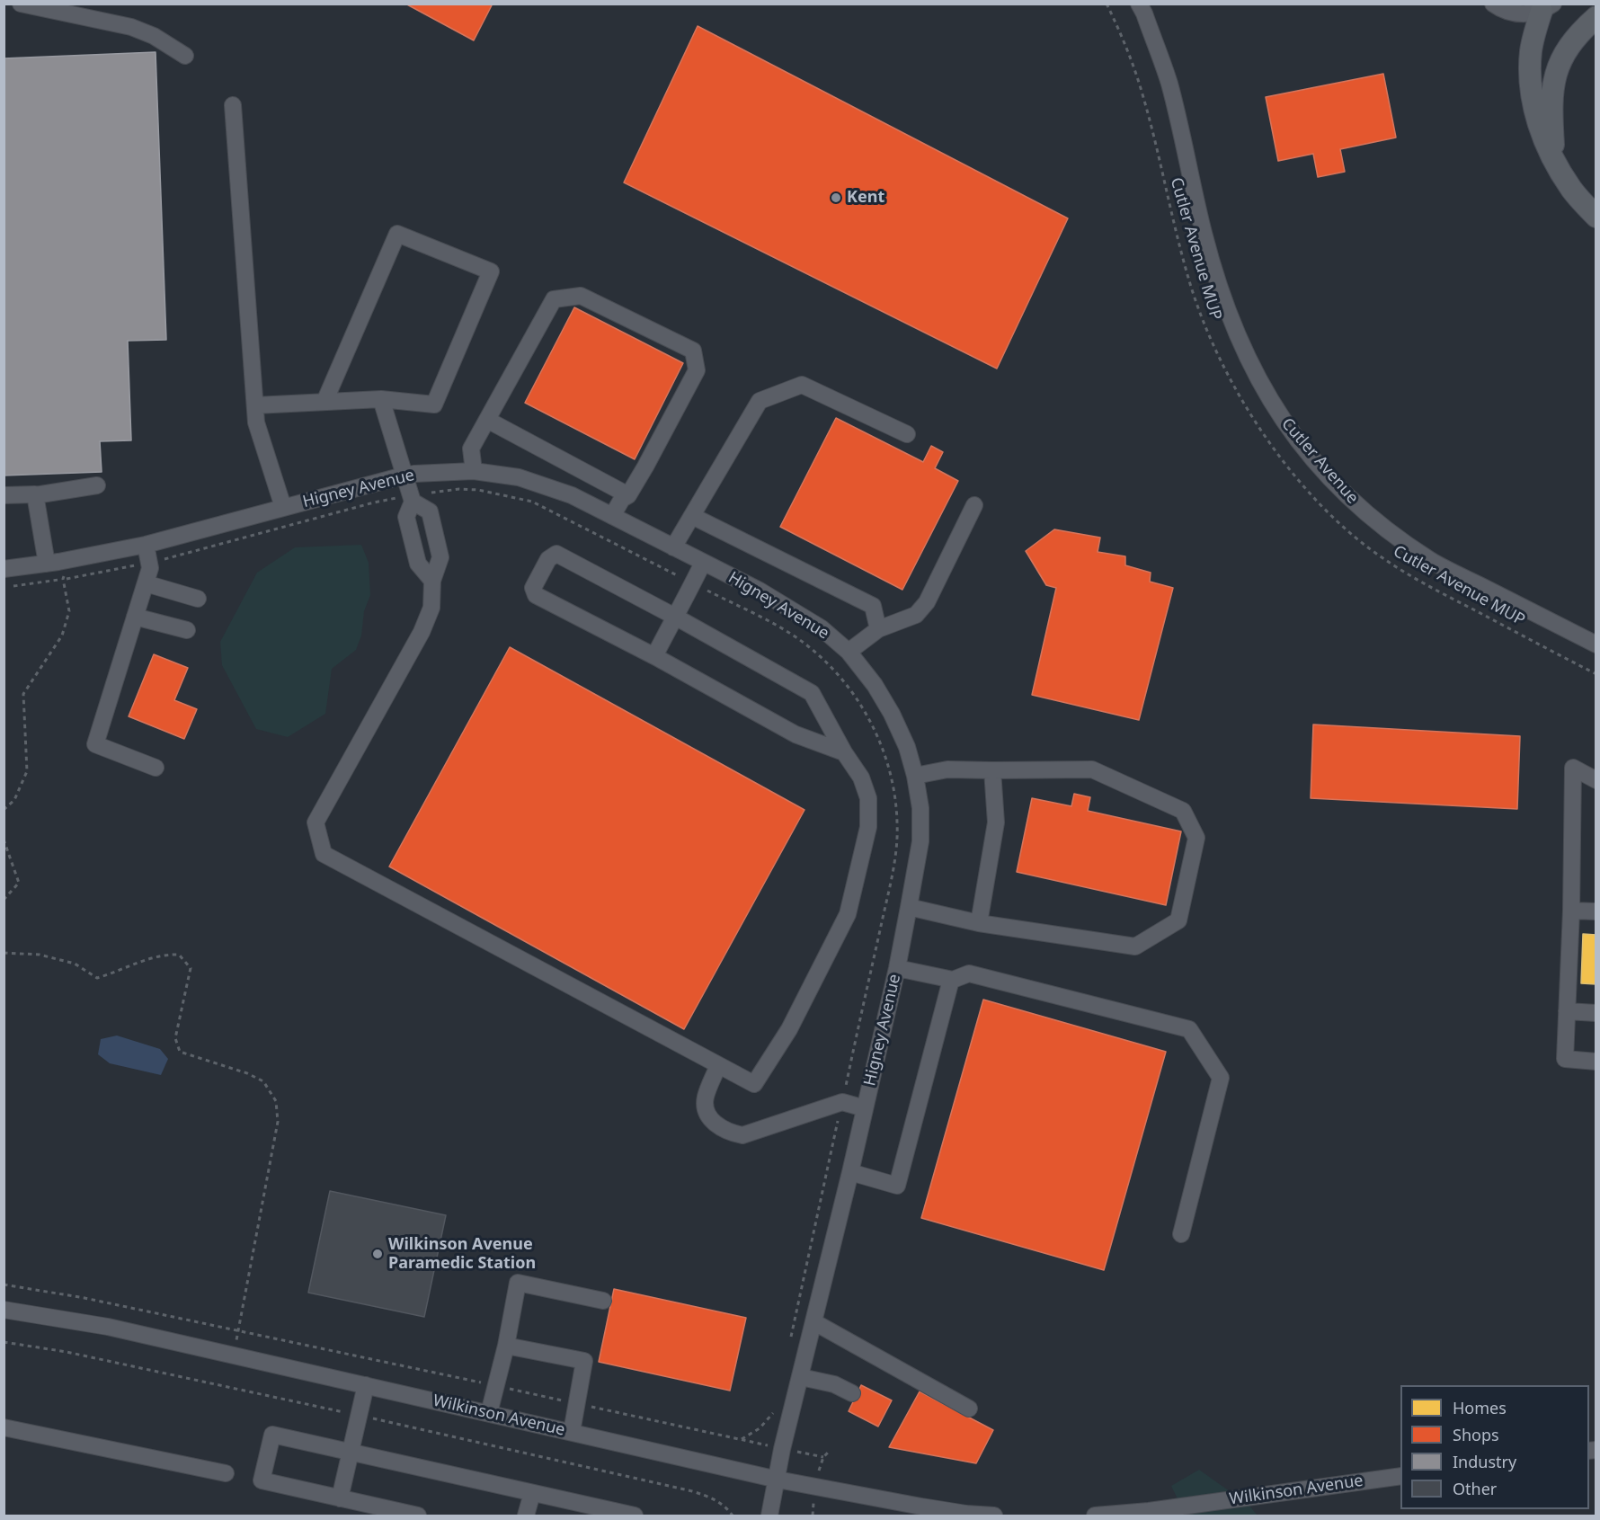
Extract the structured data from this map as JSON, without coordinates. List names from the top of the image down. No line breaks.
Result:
{"streets":{"street":["Cutler Avenue","Higney Avenue","Wilkinson Avenue"],"path":["Cutler Avenue MUP"]},"crossings":[["Higney Avenue","Wilkinson Avenue"]],"places":["Kent","Wilkinson Avenue Paramedic Station"],"legend":["Homes","Shops","Industry","Other"]}
